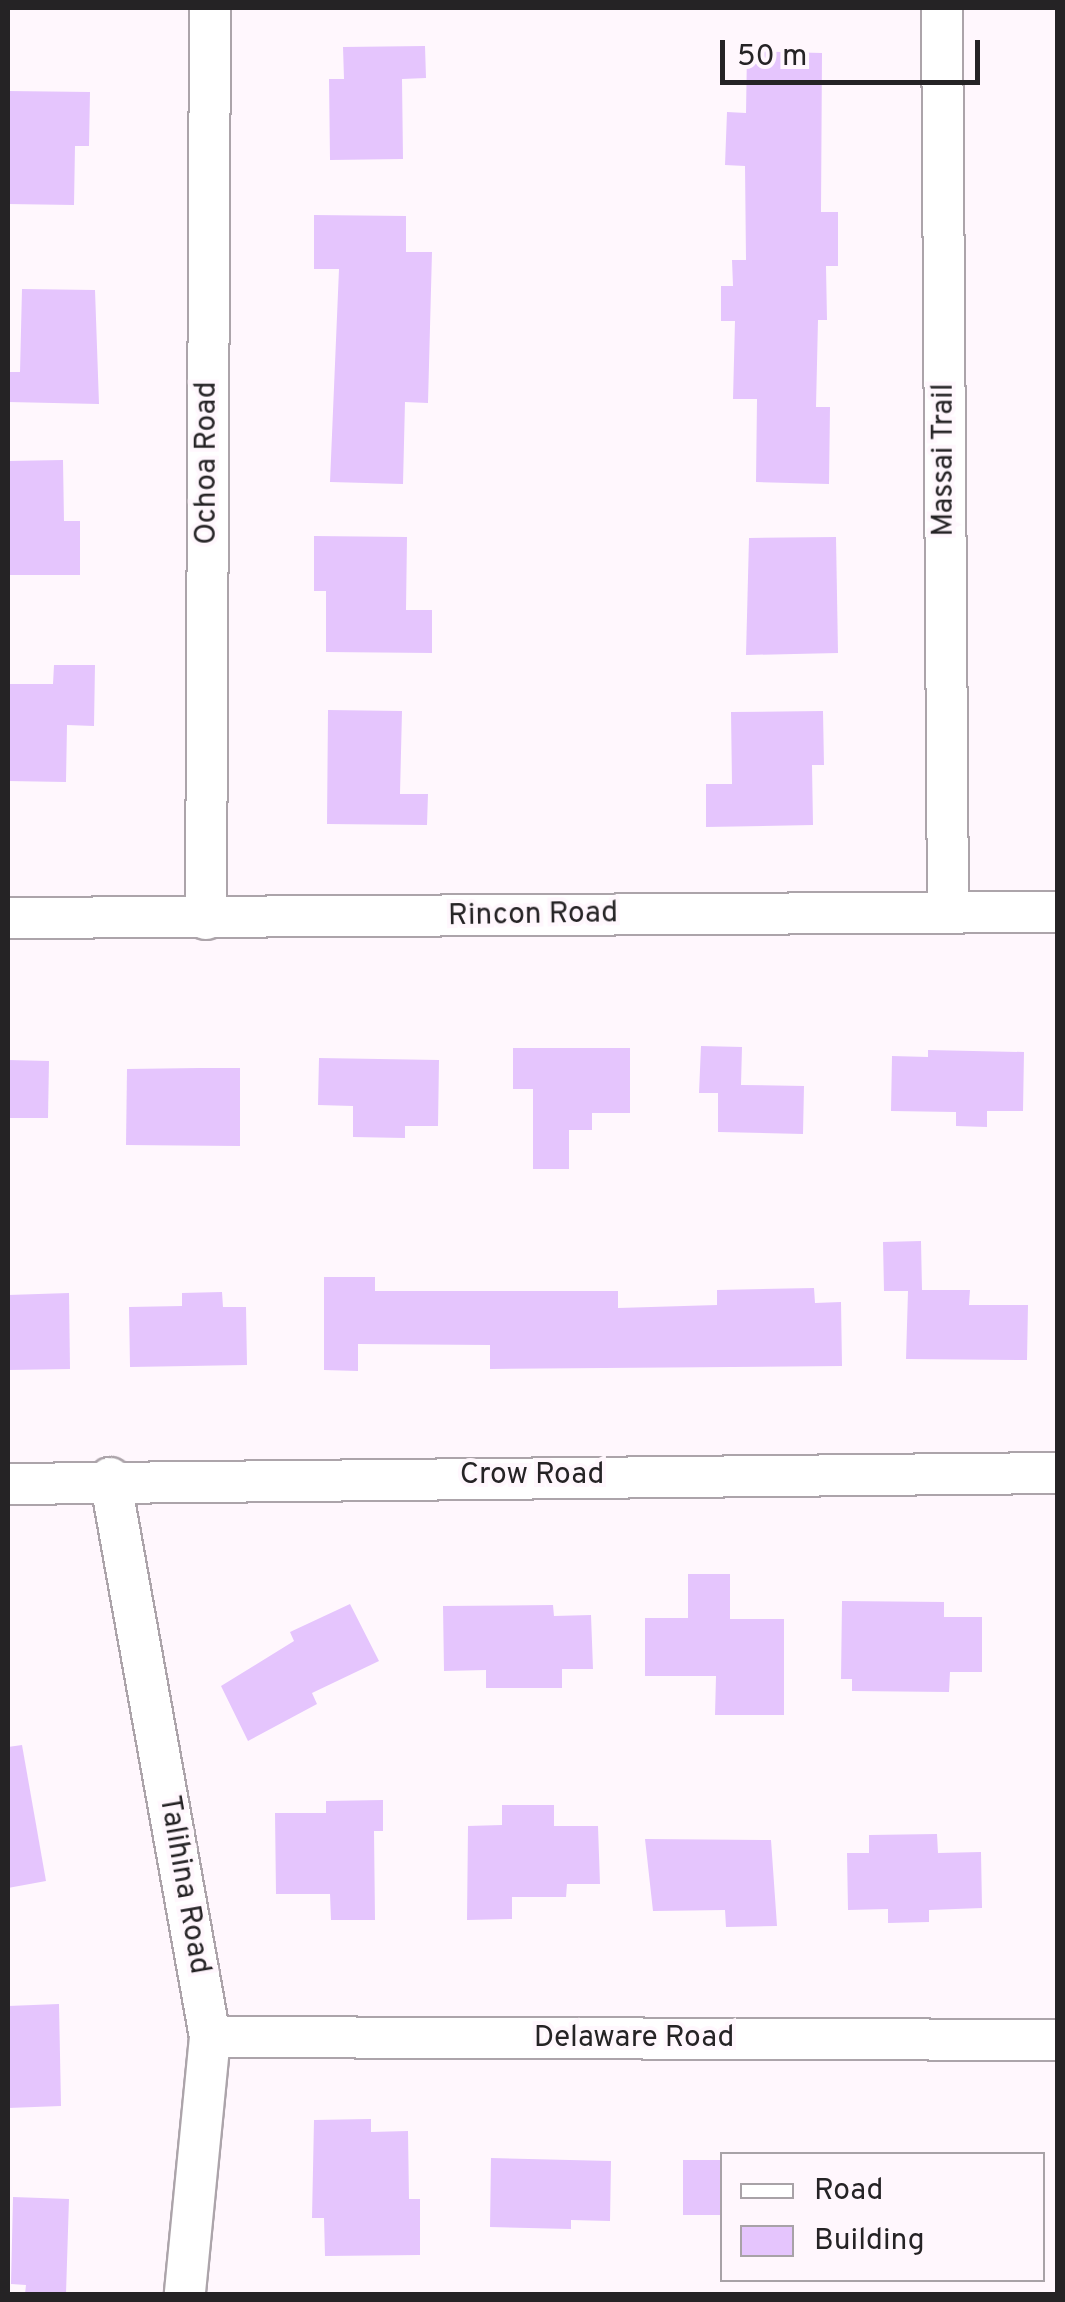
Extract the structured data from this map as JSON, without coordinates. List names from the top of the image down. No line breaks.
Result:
{"streets":{"street":["Massai Trail","Ochoa Road","Rincon Road","Crow Road","Talihina Road","Delaware Road"]},"crossings":[["Massai Trail","Rincon Road"],["Ochoa Road","Rincon Road"],["Crow Road","Talihina Road"],["Talihina Road","Delaware Road"]],"legend":["Road","Building"],"scale_bar":"50 m"}
